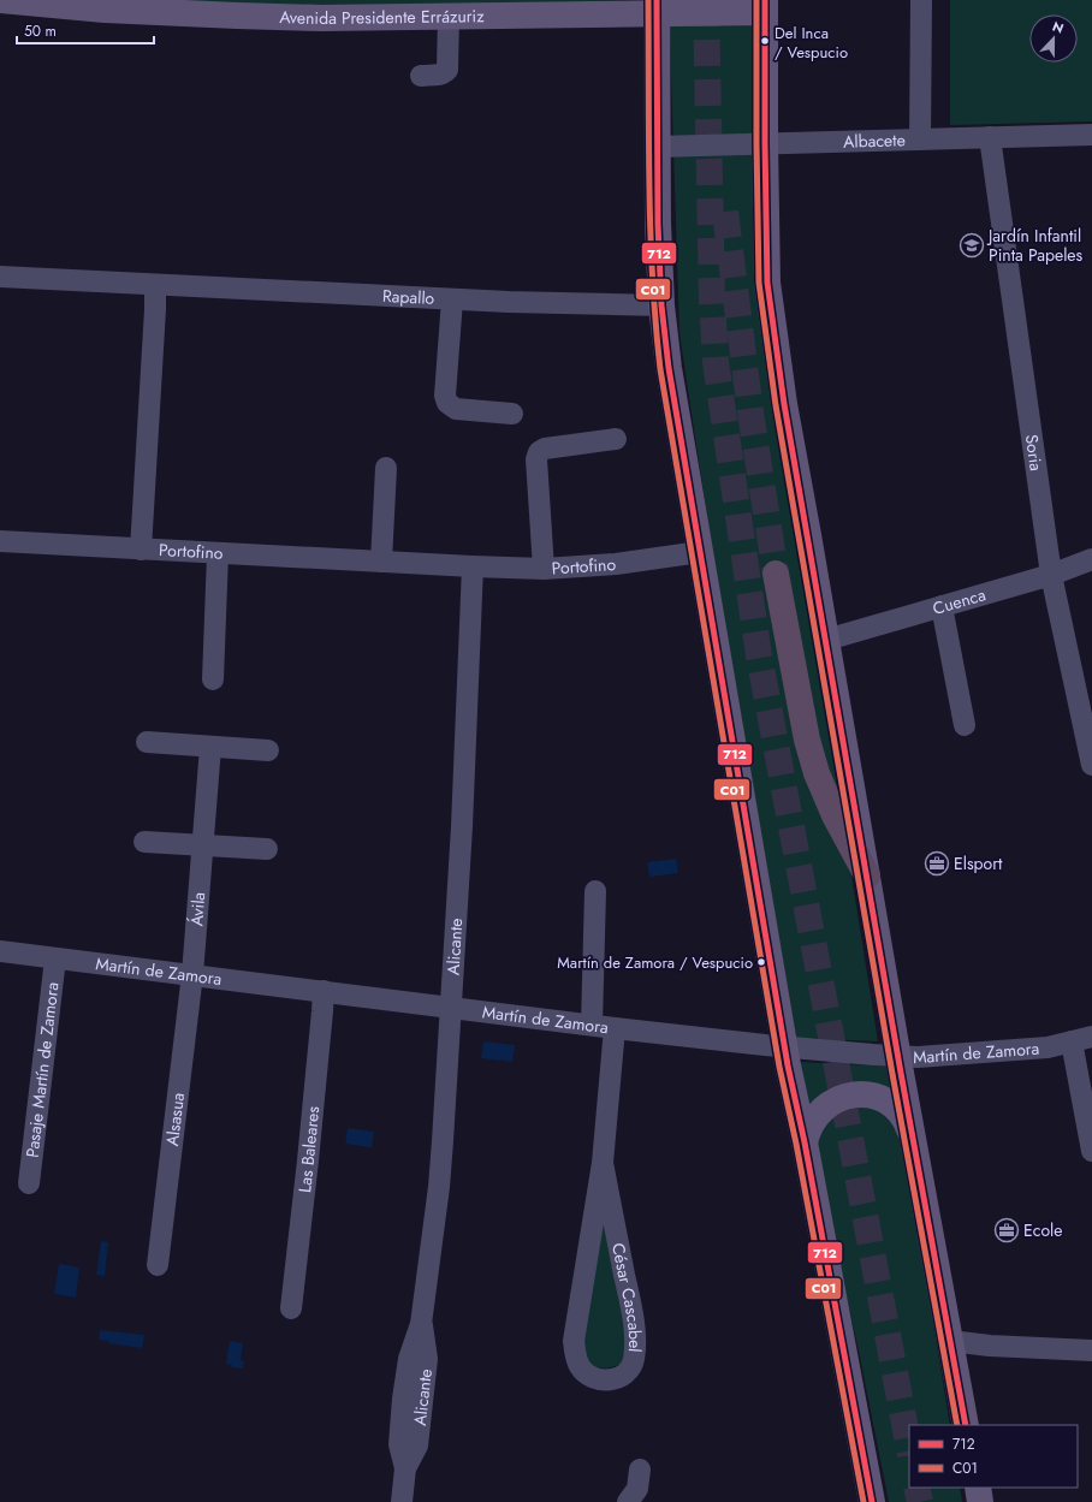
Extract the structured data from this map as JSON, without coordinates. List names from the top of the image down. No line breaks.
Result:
{"streets":{"main road":["Avenida Presidente Errázuriz"],"street":["Albacete","Rapallo","Soria","Portofino","Cuenca","Ávila","Alicante","Martín de Zamora","Pasaje Martín de Zamora","Alsasua","Las Baleares","César Cascabel"]},"crossings":[["Albacete","Soria"],["Soria","Cuenca"],["Portofino","Alicante"],["Ávila","Martín de Zamora"],["Ávila","Alsasua"],["Alicante","Martín de Zamora"],["Martín de Zamora","Pasaje Martín de Zamora"],["Martín de Zamora","Alsasua"],["Martín de Zamora","Las Baleares"],["Martín de Zamora","César Cascabel"]],"places":{"other":["Del Inca / Vespucio","Martín de Zamora / Vespucio"],"school or university":["Jardín Infantil Pinta Papeles"],"office":["Elsport","Ecole"]},"lines":["transit line 712","transit line C01"],"legend":["712","C01"],"scale_bar":"50 m","north":"top"}
